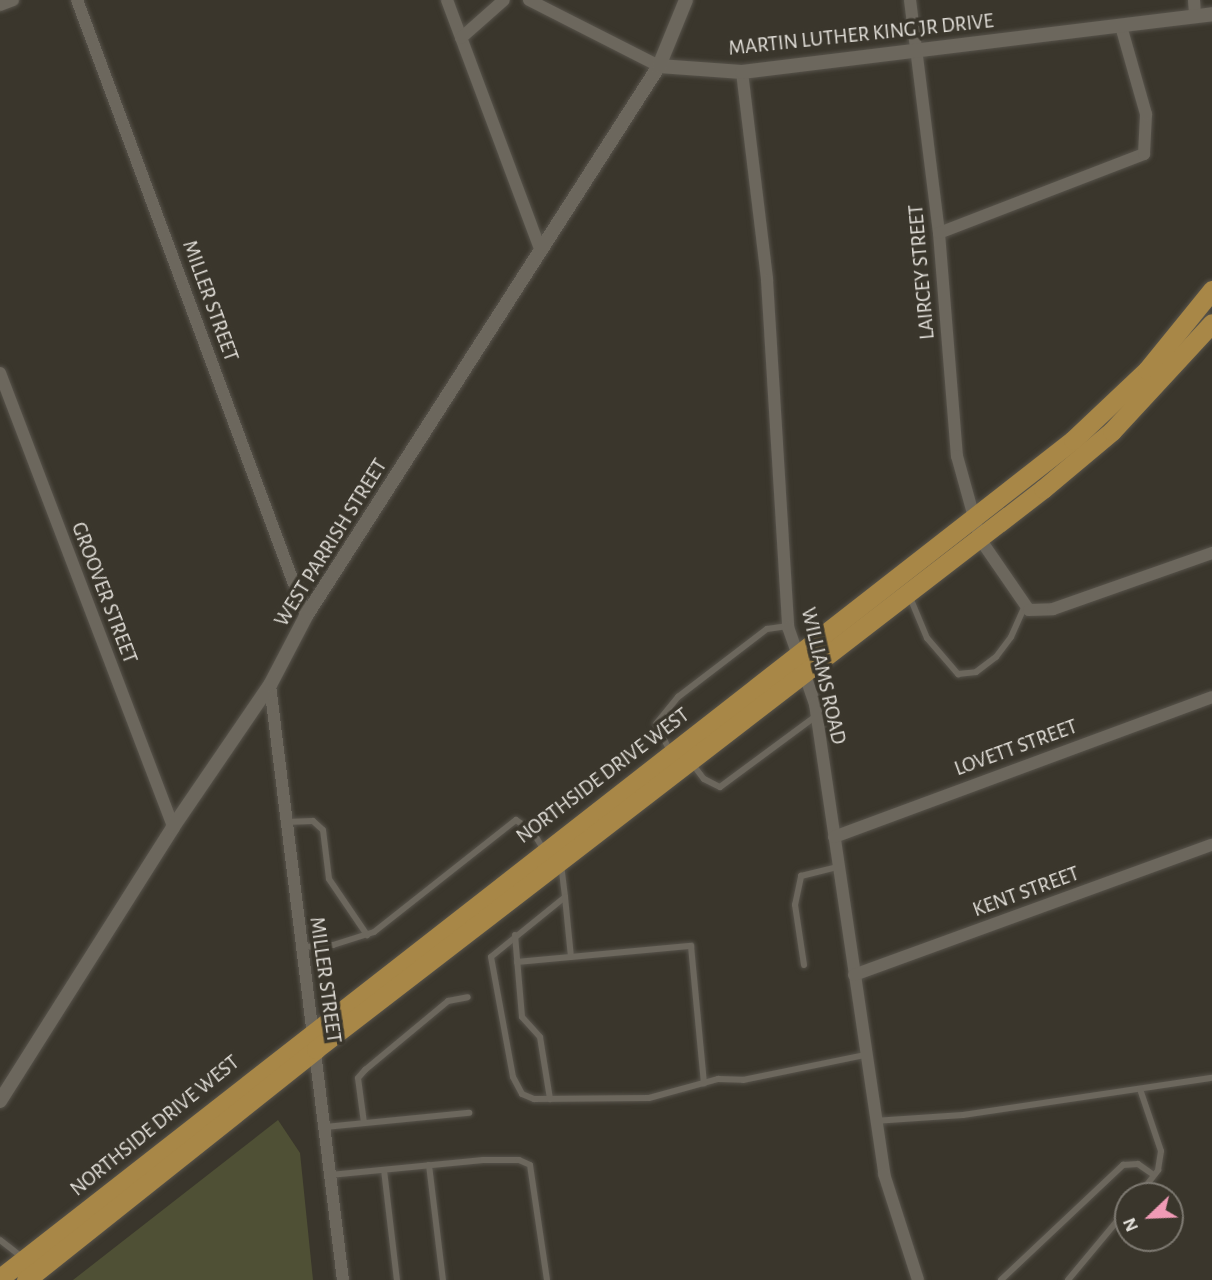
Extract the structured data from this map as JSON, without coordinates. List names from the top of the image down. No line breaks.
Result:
{"streets":{"main road":["NORTHSIDE DRIVE WEST"],"street":["MARTIN LUTHER KING JR DRIVE","LAIRCEY STREET","MILLER STREET","WEST PARRISH STREET","GROOVER STREET","WILLIAMS ROAD","LOVETT STREET","KENT STREET"]},"crossings":[["MARTIN LUTHER KING JR DRIVE","LAIRCEY STREET"],["MARTIN LUTHER KING JR DRIVE","WEST PARRISH STREET"],["MARTIN LUTHER KING JR DRIVE","WILLIAMS ROAD"],["LAIRCEY STREET","NORTHSIDE DRIVE WEST"],["MILLER STREET","WEST PARRISH STREET"],["MILLER STREET","NORTHSIDE DRIVE WEST"],["WEST PARRISH STREET","GROOVER STREET"],["WILLIAMS ROAD","LOVETT STREET"],["WILLIAMS ROAD","NORTHSIDE DRIVE WEST"],["WILLIAMS ROAD","KENT STREET"]],"north":"bottom left"}
